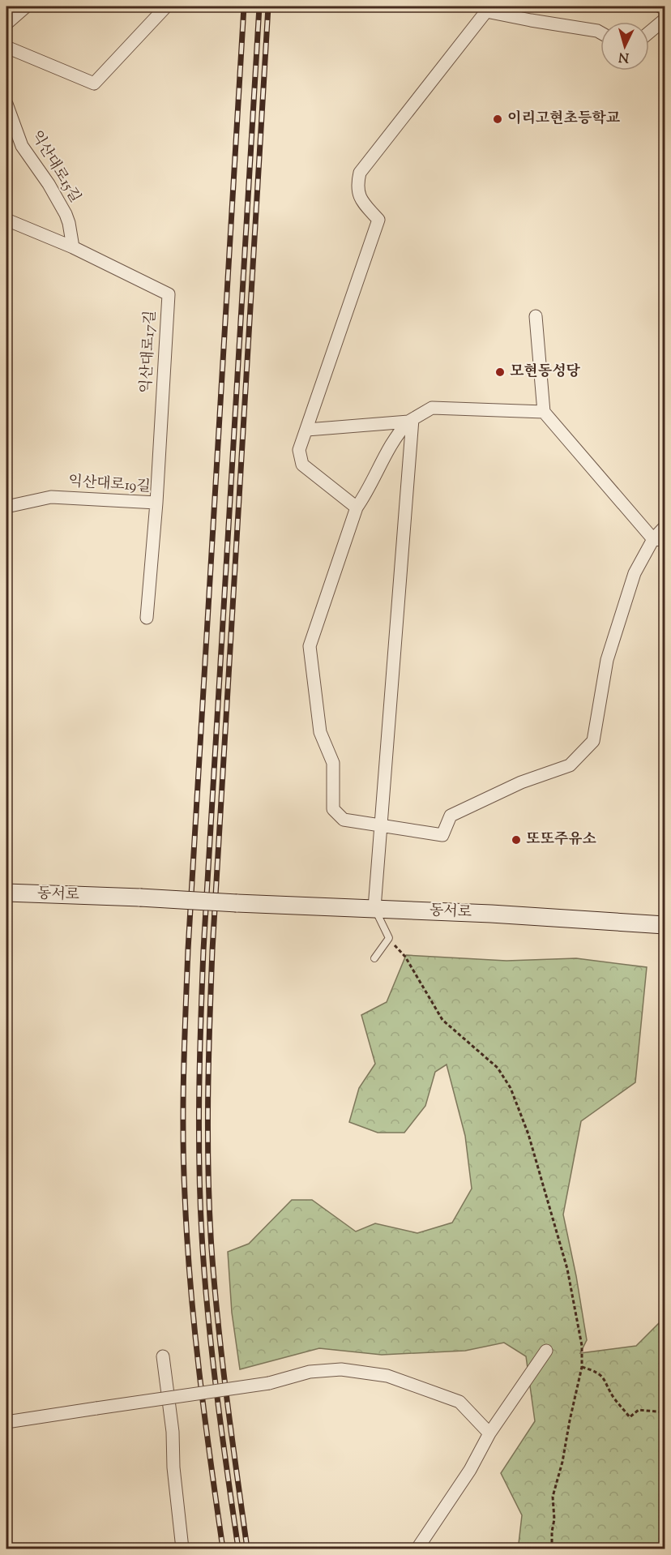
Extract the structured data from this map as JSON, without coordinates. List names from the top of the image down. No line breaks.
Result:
{"streets":{"street":["익산대로15길","익산대로17길","익산대로19길","동서로"]},"crossings":[["익산대로15길","익산대로17길"],["익산대로17길","익산대로19길"]],"places":["이리고현초등학교","모현동성당","또또주유소"],"north":"bottom"}
